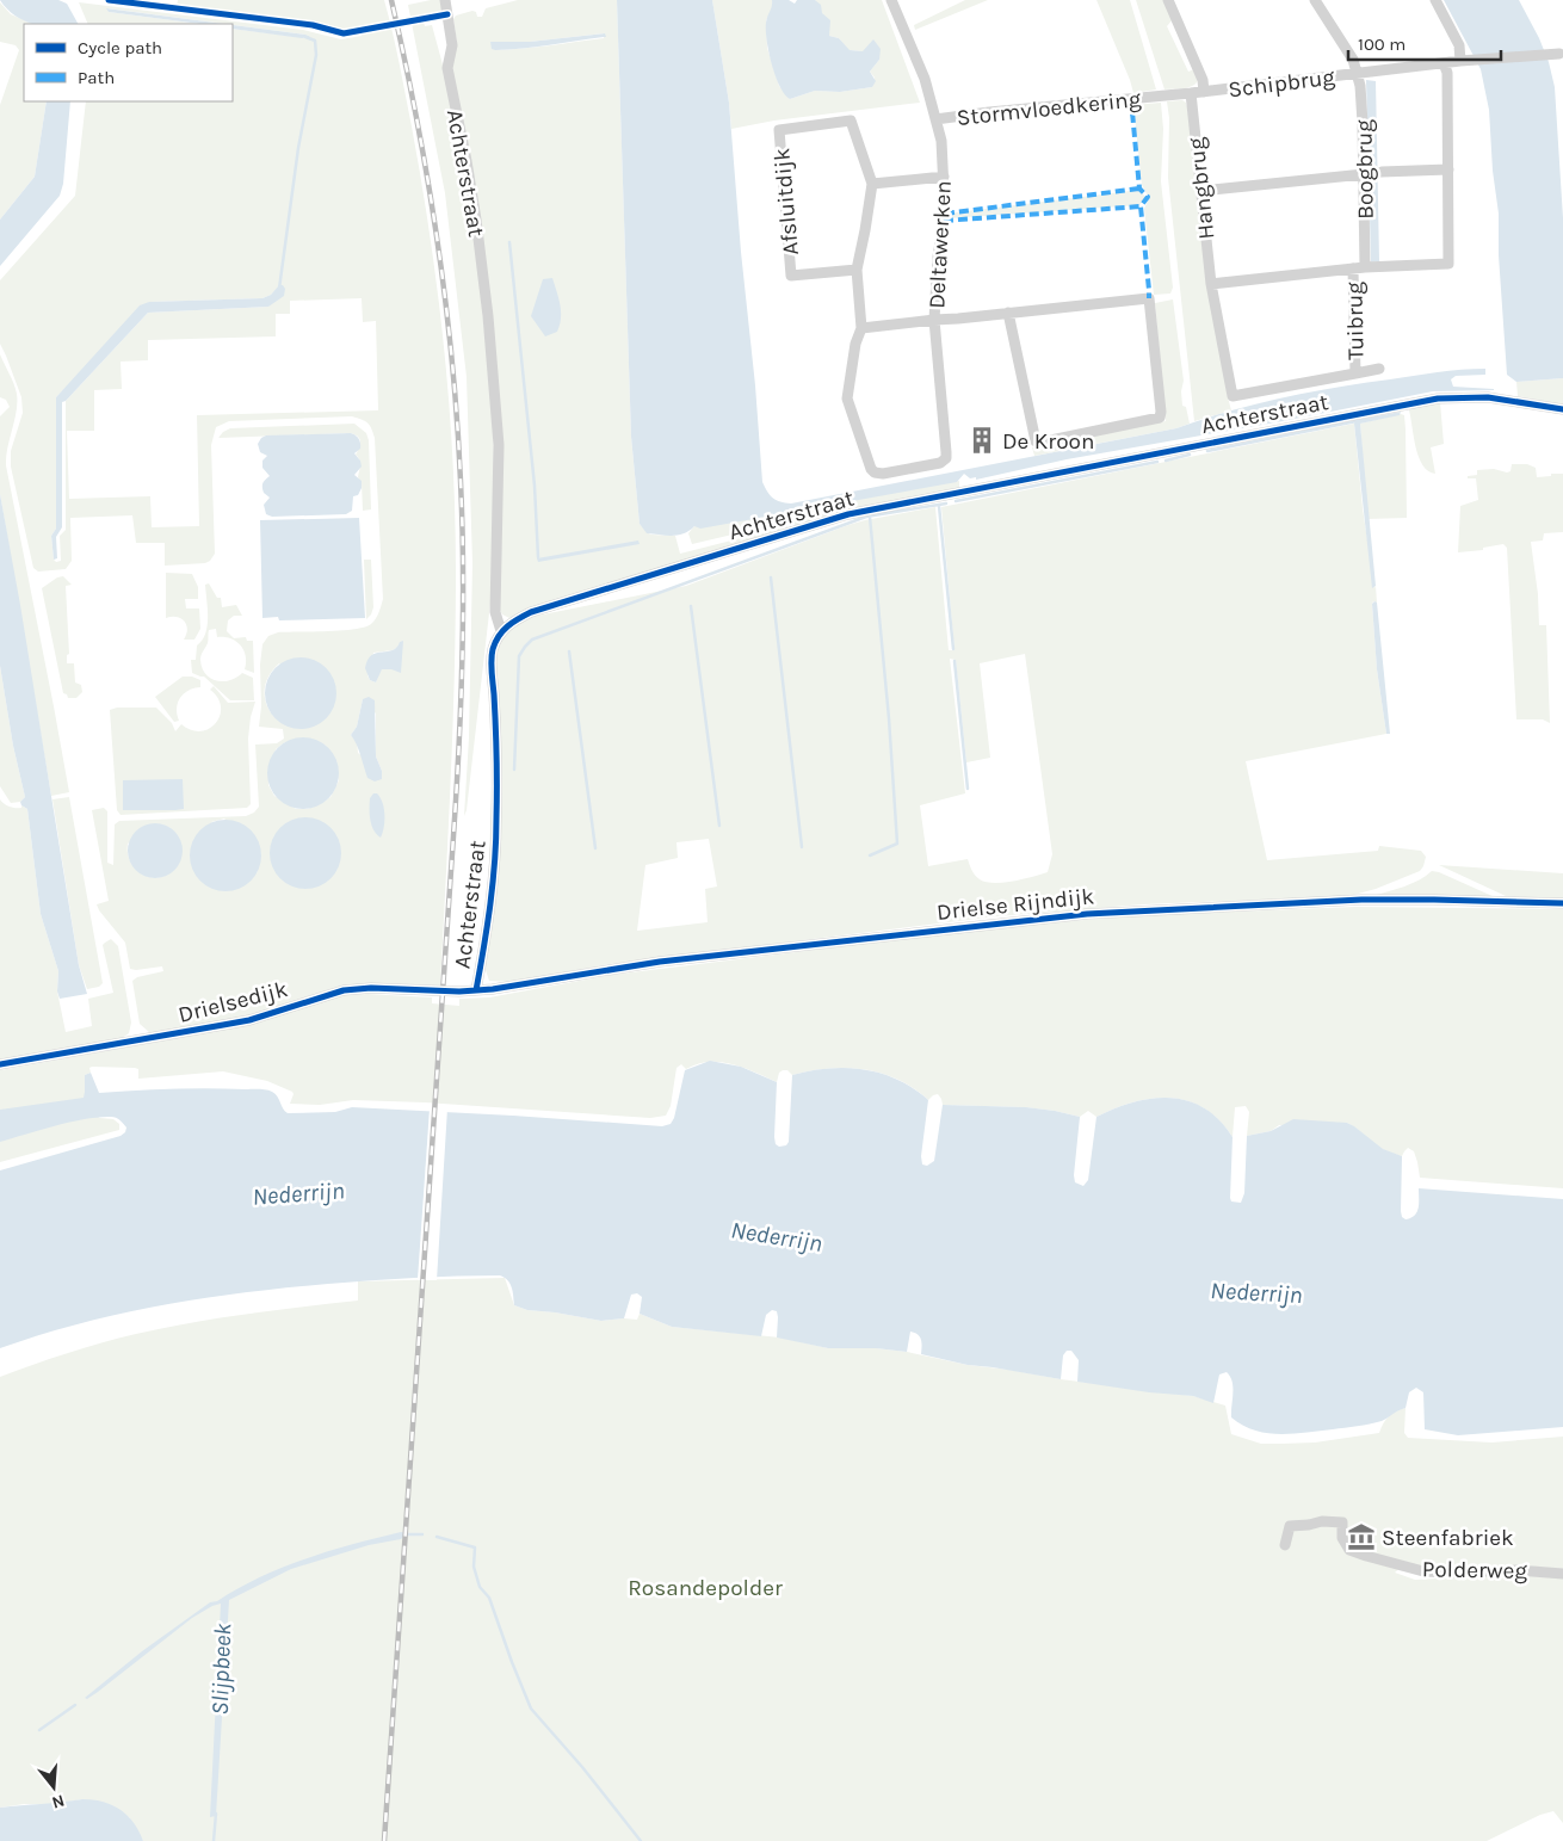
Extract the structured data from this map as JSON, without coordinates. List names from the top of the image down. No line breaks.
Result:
{"streets":{"street":["Schipbrug","Stormvloedkering","Boogbrug","Achterstraat","Hangbrug","Afsluitdijk","Deltawerken","Tuibrug","Drielse Rijndijk","Drielsedijk","Polderweg"]},"crossings":[["Schipbrug","Stormvloedkering"],["Schipbrug","Boogbrug"],["Schipbrug","Hangbrug"],["Stormvloedkering","Deltawerken"],["Achterstraat","Drielse Rijndijk"],["Achterstraat","Drielsedijk"],["Hangbrug","Tuibrug"],["Drielse Rijndijk","Drielsedijk"]],"water":["Nederrijn","Slijpbeek"],"parks":["Rosandepolder"],"places":{"building":["De Kroon"],"museum":["Steenfabriek"]},"legend":["Cycle path","Path"],"scale_bar":"100 m","north":"bottom"}
